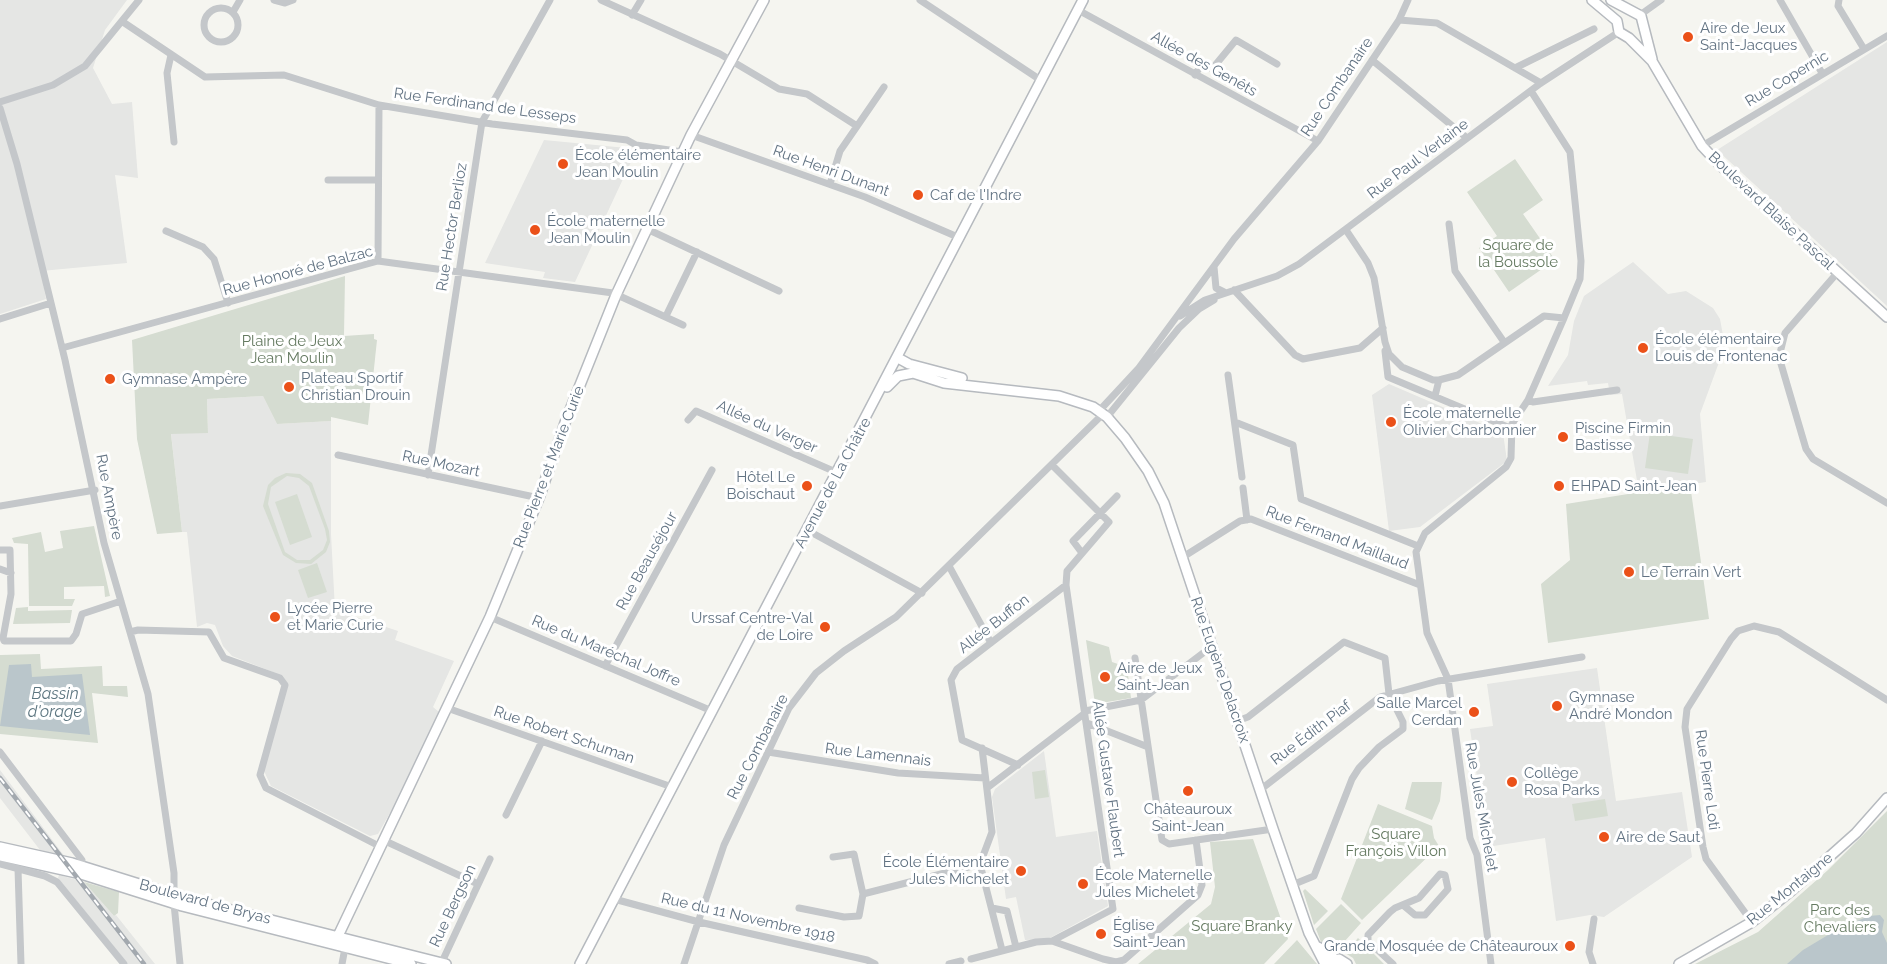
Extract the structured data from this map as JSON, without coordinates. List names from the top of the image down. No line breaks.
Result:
{"streets":{"street":["Allée des Genêts","Rue Copernic","Rue Combanaire","Rue Ferdinand de Lesseps","Rue Paul Verlaine","Rue Henri Dunant","Boulevard Blaise Pascal","Rue Hector Berlioz","Rue Honoré de Balzac","Allée du Verger","Rue Mozart","Rue Pierre et Marie Curie","Avenue de La Châtre","Rue Ampère","Rue Fernand Maillaud","Rue Beauséjour","Allée Buffon","Rue du Maréchal Joffre","Rue Eugène Delacroix","Rue Édith Piaf","Rue Robert Schuman","Rue Lamennais","Allée Gustave Flaubert","Rue Pierre Loti","Rue Jules Michelet","Rue Montaigne","Boulevard de Bryas","Rue Bergson","Rue du 11 Novembre 1918"]},"crossings":[["Allée des Genêts","Rue Combanaire"],["Allée des Genêts","Avenue de La Châtre"],["Rue Copernic","Boulevard Blaise Pascal"],["Rue Combanaire","Rue Paul Verlaine"],["Rue Combanaire","Rue Eugène Delacroix"],["Rue Combanaire","Rue Lamennais"],["Rue Combanaire","Rue du 11 Novembre 1918"],["Rue Ferdinand de Lesseps","Rue Hector Berlioz"],["Rue Ferdinand de Lesseps","Rue Pierre et Marie Curie"],["Rue Paul Verlaine","Boulevard Blaise Pascal"],["Rue Henri Dunant","Rue Pierre et Marie Curie"],["Rue Henri Dunant","Avenue de La Châtre"],["Rue Hector Berlioz","Rue Honoré de Balzac"],["Rue Hector Berlioz","Rue Mozart"],["Rue Honoré de Balzac","Rue Pierre et Marie Curie"],["Rue Honoré de Balzac","Rue Ampère"],["Allée du Verger","Avenue de La Châtre"],["Rue Mozart","Rue Pierre et Marie Curie"],["Rue Pierre et Marie Curie","Rue du Maréchal Joffre"],["Rue Pierre et Marie Curie","Rue Robert Schuman"],["Rue Pierre et Marie Curie","Boulevard de Bryas"],["Avenue de La Châtre","Rue du Maréchal Joffre"],["Avenue de La Châtre","Rue Robert Schuman"],["Avenue de La Châtre","Rue du 11 Novembre 1918"],["Rue Ampère","Boulevard de Bryas"],["Rue Fernand Maillaud","Rue Eugène Delacroix"],["Rue Fernand Maillaud","Rue Jules Michelet"],["Rue Beauséjour","Rue du Maréchal Joffre"],["Allée Buffon","Allée Gustave Flaubert"],["Rue Eugène Delacroix","Rue Édith Piaf"],["Rue Édith Piaf","Rue Jules Michelet"],["Rue Pierre Loti","Rue Montaigne"],["Boulevard de Bryas","Rue Bergson"]],"water":["Bassin d'orage"],"parks":["Square de la Boussole","Plaine de Jeux Jean Moulin","Square François Villon","Parc des Chevaliers","Square Branky"],"places":["Aire de Jeux Saint-Jacques","École élémentaire Jean Moulin","Caf de l'Indre","École maternelle Jean Moulin","École élémentaire Louis de Frontenac","Gymnase Ampère","Plateau Sportif Christian Drouin","École maternelle Olivier Charbonnier","Piscine Firmin Bastisse","Hôtel Le Boischaut","EHPAD Saint-Jean","Le Terrain Vert","Lycée Pierre et Marie Curie","Urssaf Centre-Val de Loire","Aire de Jeux Saint-Jean","Gymnase André Mondon","Salle Marcel Cerdan","Collège Rosa Parks","Châteauroux Saint-Jean","Aire de Saut","École Élémentaire Jules Michelet","École Maternelle Jules Michelet","Église Saint-Jean","Grande Mosquée de Châteauroux"]}
